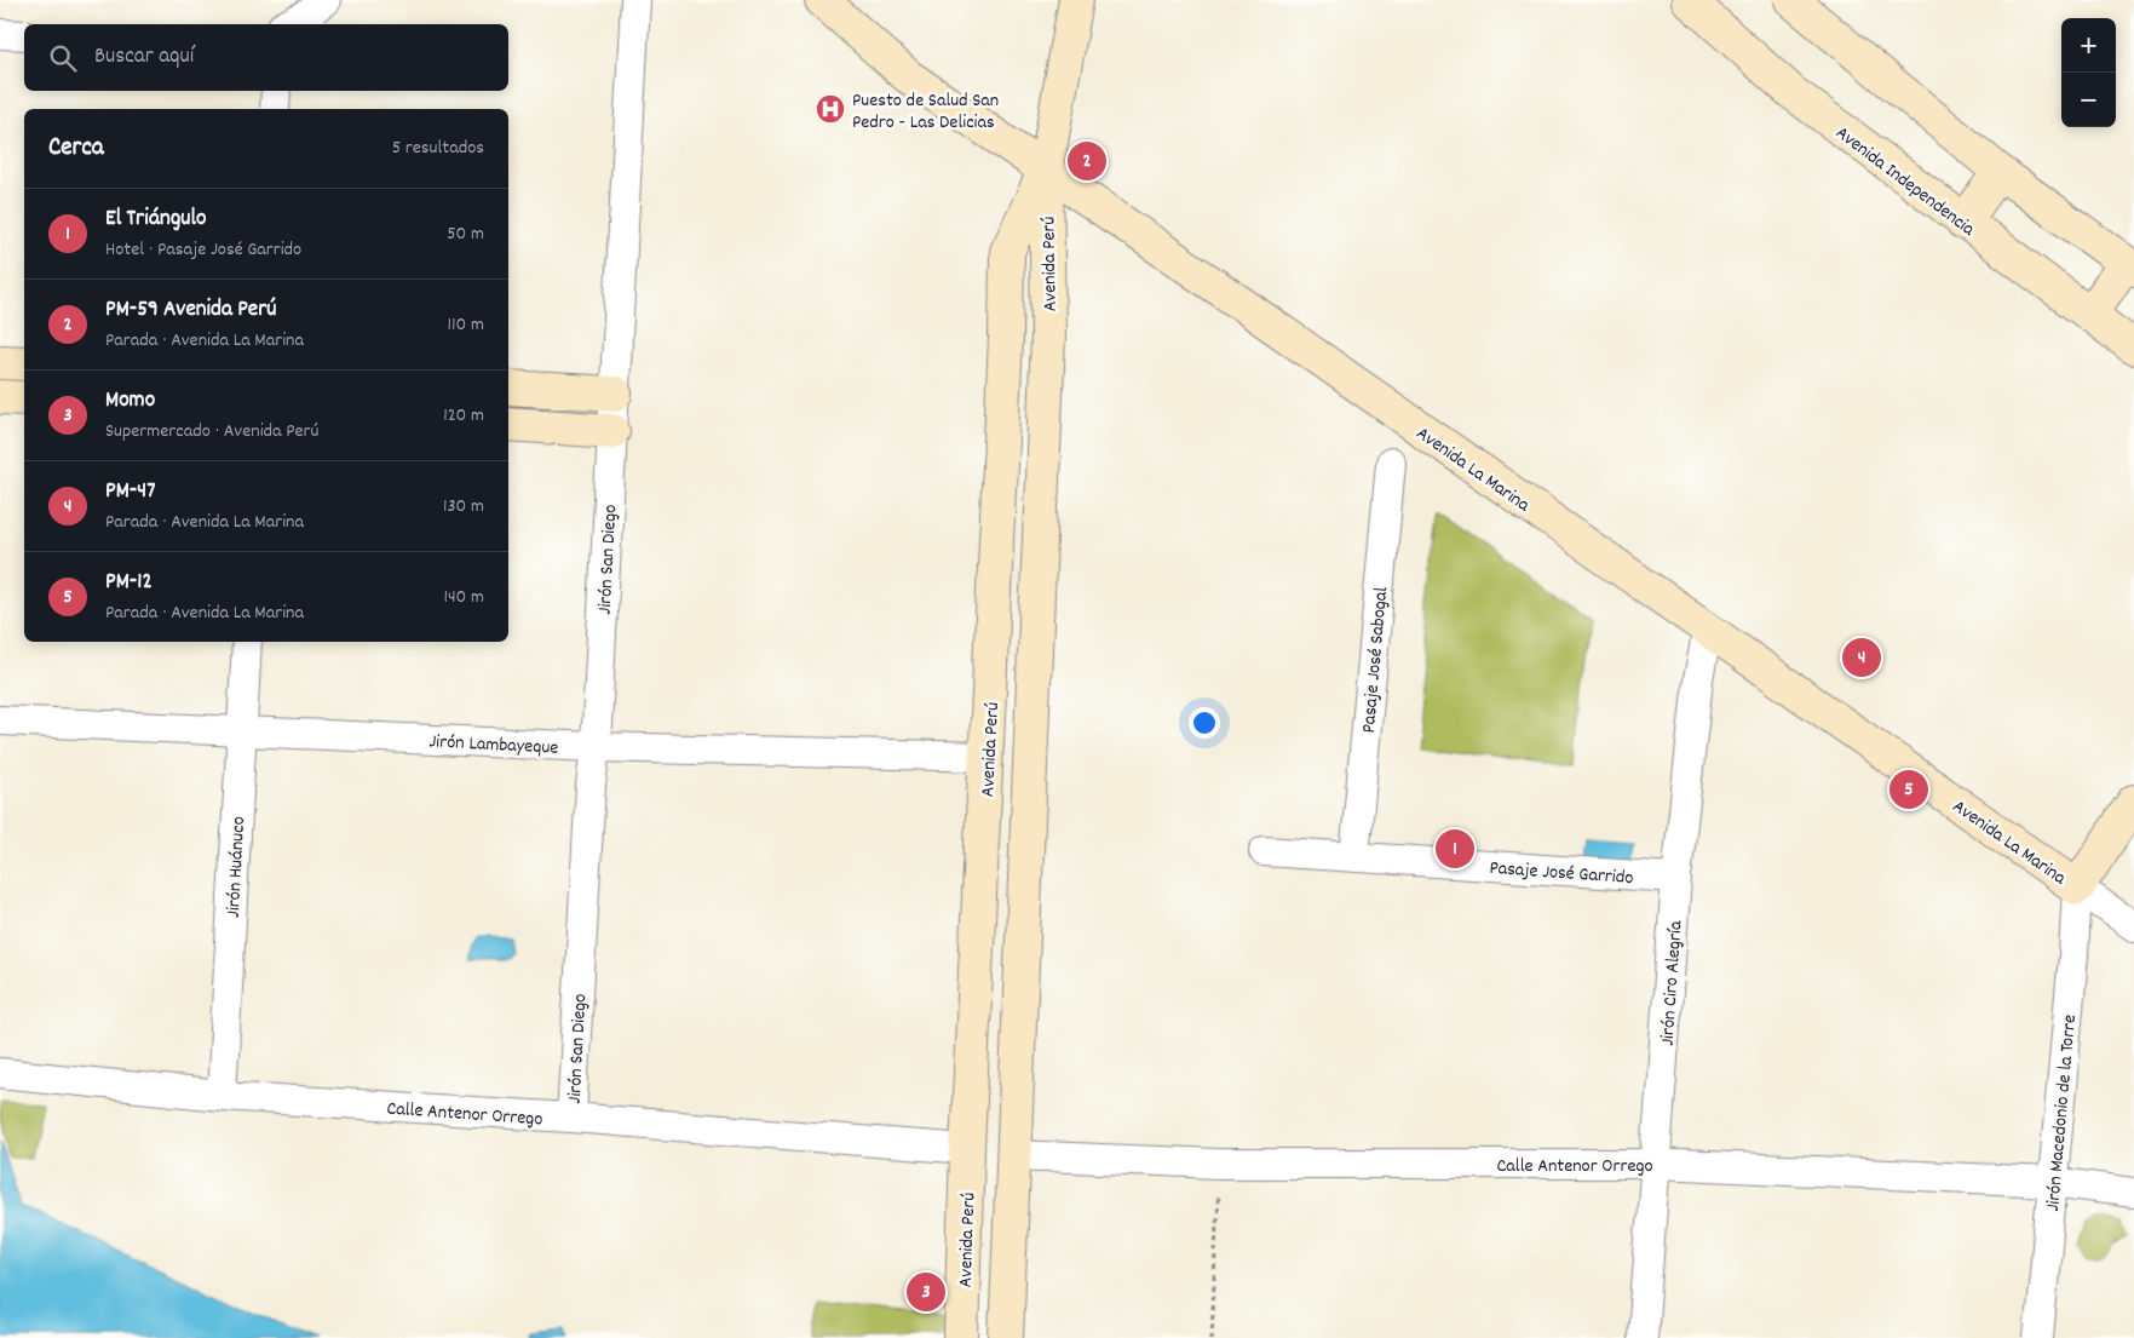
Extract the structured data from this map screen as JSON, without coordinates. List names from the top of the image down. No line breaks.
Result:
{"streets":{"street":["Avenida Independencia","Avenida Perú","Avenida La Marina","Jirón San Diego","Pasaje José Sabogal","Jirón Lambayeque","Jirón Huánuco","Pasaje José Garrido","Jirón Ciro Alegría","Calle Antenor Orrego","Jirón Macedonio de la Torre"]},"crossings":[["Avenida Perú","Avenida La Marina"],["Avenida Perú","Jirón Lambayeque"],["Avenida Perú","Calle Antenor Orrego"],["Avenida La Marina","Jirón Ciro Alegría"],["Avenida La Marina","Jirón Macedonio de la Torre"],["Jirón San Diego","Jirón Lambayeque"],["Jirón San Diego","Calle Antenor Orrego"],["Pasaje José Sabogal","Pasaje José Garrido"],["Jirón Lambayeque","Jirón Huánuco"],["Jirón Huánuco","Calle Antenor Orrego"],["Pasaje José Garrido","Jirón Ciro Alegría"],["Jirón Ciro Alegría","Calle Antenor Orrego"],["Calle Antenor Orrego","Jirón Macedonio de la Torre"]],"places":{"hospital":["Puesto de Salud San Pedro - Las Delicias"]},"page":{"map_buttons":["+","−"],"search":"Buscar aquí","heading":["Cerca","5 resultados"],"pins":["2","4","5","1","3"],"list":[{"mark":"1","name":"El Triángulo","note":"Hotel · Pasaje José Garrido","value":"50 m"},{"mark":"2","name":"PM-59 Avenida Perú","note":"Parada · Avenida La Marina","value":"110 m"},{"mark":"3","name":"Momo","note":"Supermercado · Avenida Perú","value":"120 m"},{"mark":"4","name":"PM-47","note":"Parada · Avenida La Marina","value":"130 m"},{"mark":"5","name":"PM-12","note":"Parada · Avenida La Marina","value":"140 m"}]}}
